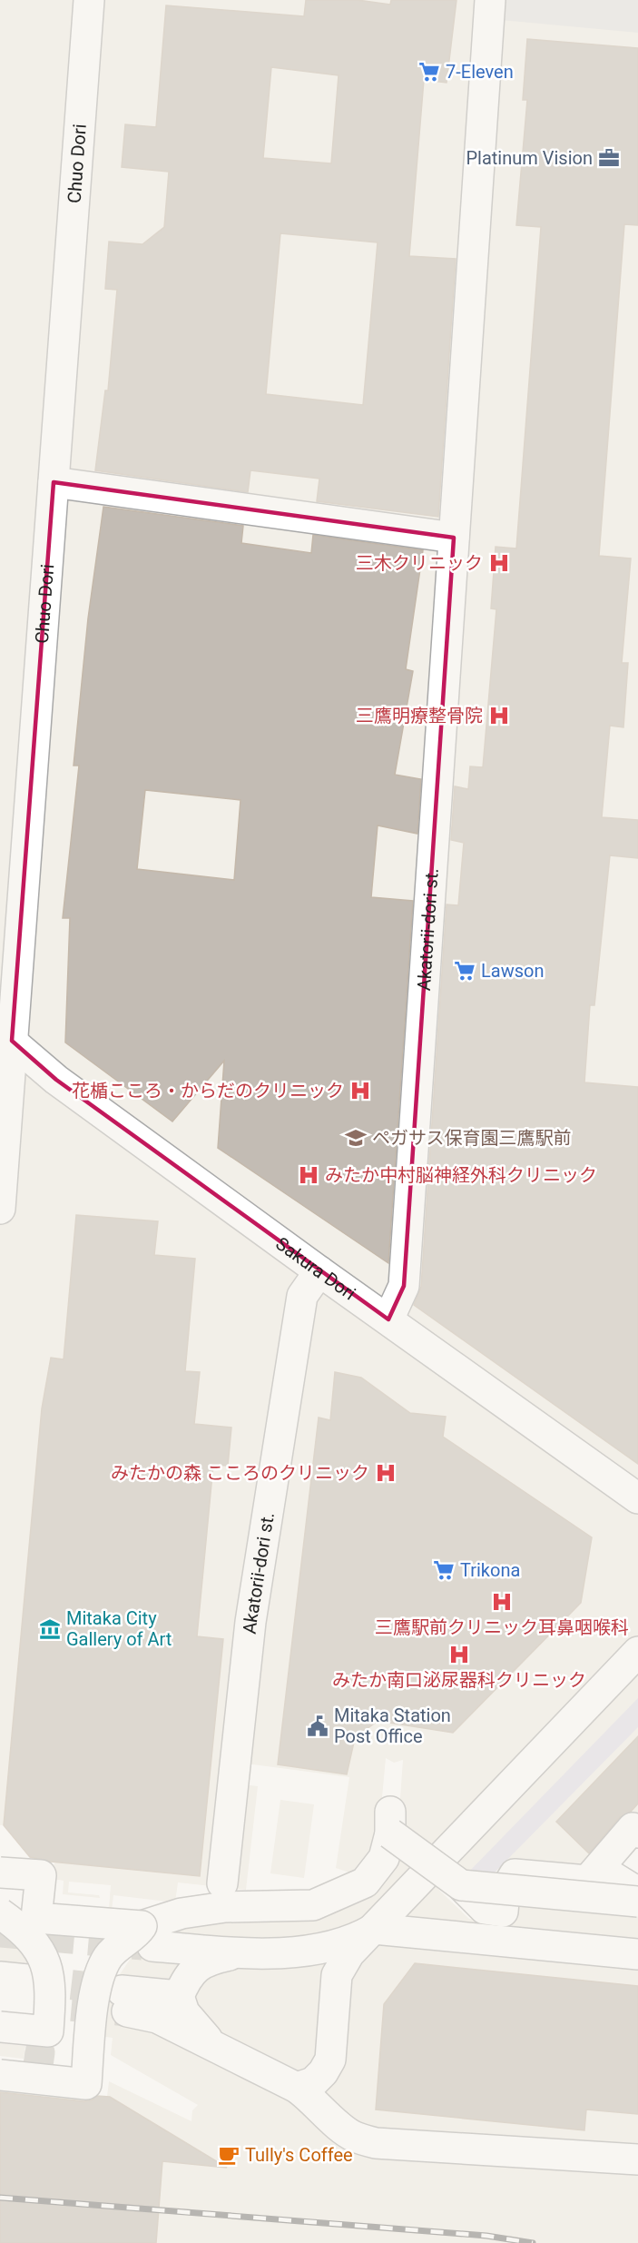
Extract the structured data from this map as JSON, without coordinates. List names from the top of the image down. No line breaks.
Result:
{"streets":{"street":["Chuo Dori","Akatorii-dori st.","Sakura Dori"]},"crossings":[["Chuo Dori","Sakura Dori"],["Akatorii-dori st.","Sakura Dori"]],"places":{"supermarket":["7-Eleven","Lawson","Trikona"],"office":["Platinum Vision"],"hospital":["三木クリニック","三鷹明療整骨院","花楯こころ・からだのクリニック","みたか中村脳神経外科クリニック","みたかの森 こころのクリニック","三鷹駅前クリニック耳鼻咽喉科","みたか南口泌尿器科クリニック"],"school or university":["ペガサス保育園三鷹駅前"],"museum":["Mitaka City Gallery of Art"],"public building":["Mitaka Station Post Office"],"cafe":["Tully's Coffee"]}}
